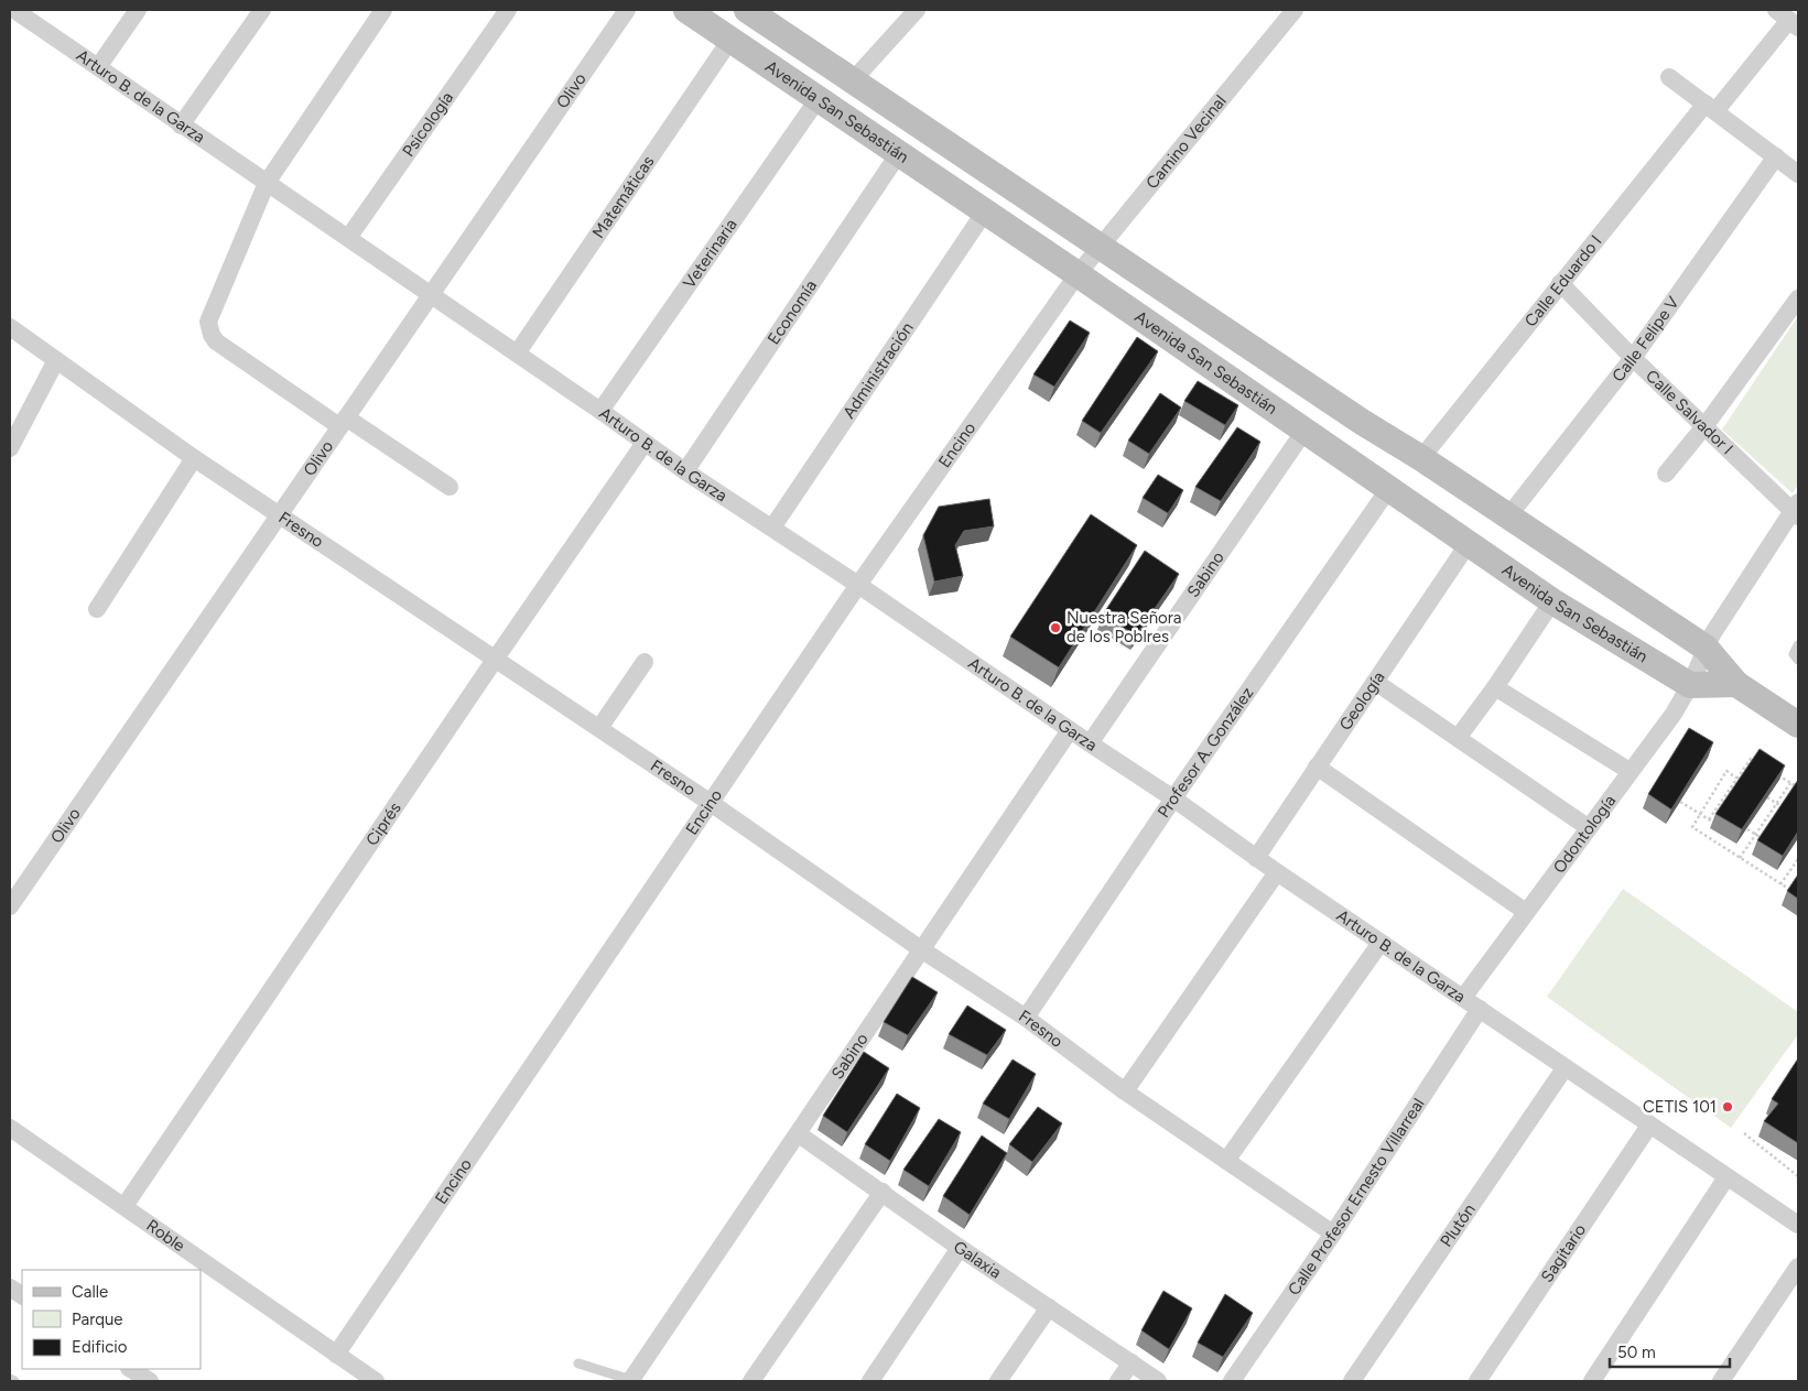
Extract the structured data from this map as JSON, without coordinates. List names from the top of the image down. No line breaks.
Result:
{"streets":{"main road":["Avenida San Sebastián"],"street":["Olivo","Arturo B. de la Garza","Psicología","Camino Vecinal","Matemáticas","Veterinaria","Calle Eduardo I","Economía","Calle Felipe V","Administración","Calle Salvador I","Encino","Fresno","Sabino","Geología","Profesor A. González","Ciprés","Odontología","Calle Profesor Ernesto Villarreal","Plutón","Roble","Sagitario","Galaxia"]},"crossings":[["Olivo","Arturo B. de la Garza"],["Olivo","Fresno"],["Arturo B. de la Garza","Psicología"],["Arturo B. de la Garza","Matemáticas"],["Arturo B. de la Garza","Veterinaria"],["Arturo B. de la Garza","Economía"],["Arturo B. de la Garza","Administración"],["Arturo B. de la Garza","Encino"],["Arturo B. de la Garza","Sabino"],["Arturo B. de la Garza","Geología"],["Arturo B. de la Garza","Profesor A. González"],["Arturo B. de la Garza","Ciprés"],["Arturo B. de la Garza","Odontología"],["Arturo B. de la Garza","Calle Profesor Ernesto Villarreal"],["Arturo B. de la Garza","Plutón"],["Arturo B. de la Garza","Sagitario"],["Avenida San Sebastián","Camino Vecinal"],["Avenida San Sebastián","Matemáticas"],["Avenida San Sebastián","Veterinaria"],["Avenida San Sebastián","Calle Eduardo I"],["Avenida San Sebastián","Economía"],["Avenida San Sebastián","Calle Felipe V"],["Avenida San Sebastián","Administración"],["Avenida San Sebastián","Encino"],["Avenida San Sebastián","Sabino"],["Avenida San Sebastián","Geología"],["Avenida San Sebastián","Profesor A. González"],["Avenida San Sebastián","Odontología"],["Camino Vecinal","Encino"],["Calle Eduardo I","Calle Salvador I"],["Calle Felipe V","Calle Salvador I"],["Calle Salvador I","Odontología"],["Encino","Fresno"],["Encino","Roble"],["Fresno","Sabino"],["Fresno","Profesor A. González"],["Fresno","Ciprés"],["Fresno","Calle Profesor Ernesto Villarreal"],["Sabino","Galaxia"],["Ciprés","Roble"]],"places":["Nuestra Señora de los Poblres","CETIS 101"],"legend":["Calle","Parque","Edificio"],"scale_bar":"50 m"}
